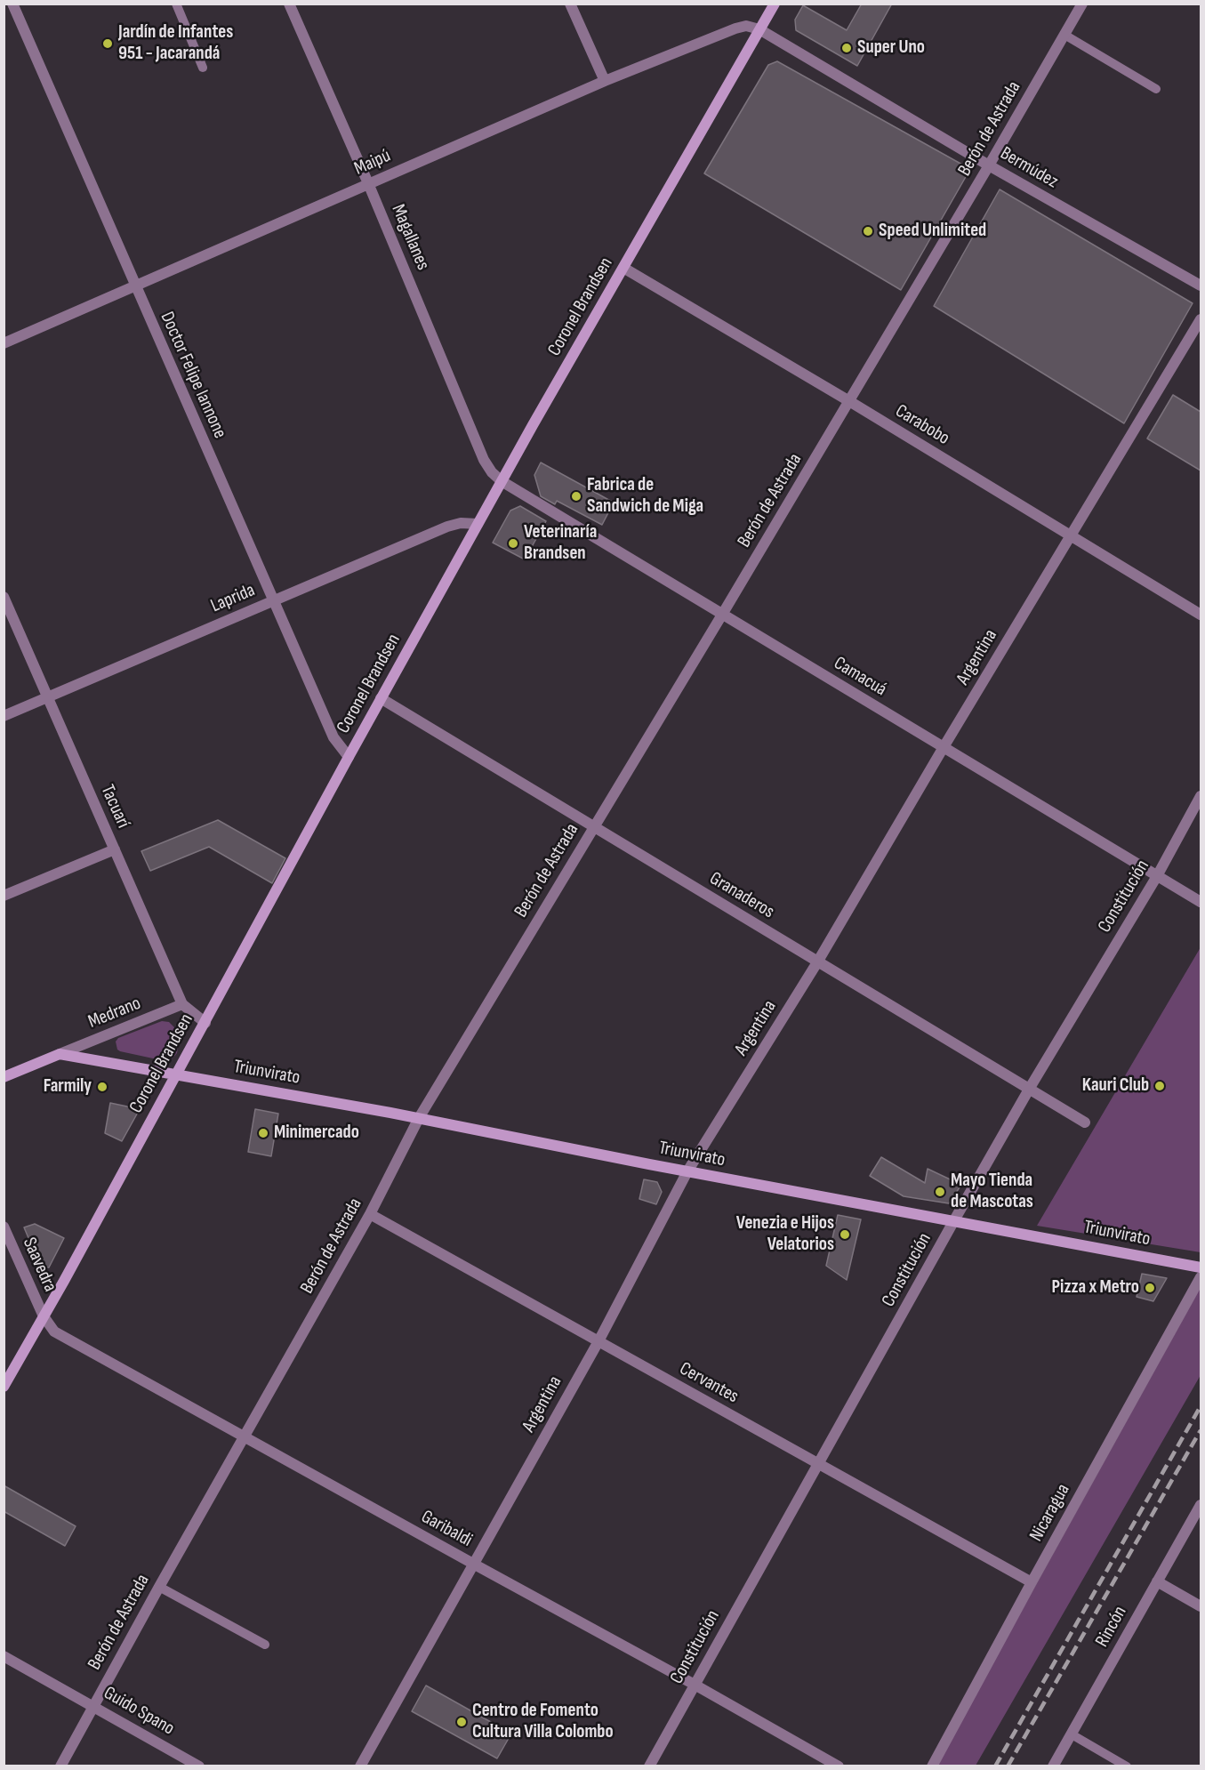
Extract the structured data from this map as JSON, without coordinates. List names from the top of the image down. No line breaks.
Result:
{"streets":{"street":["Berón de Astrada","Maipú","Bermúdez","Magallanes","Coronel Brandsen","Doctor Felipe Iannone","Carabobo","Laprida","Argentina","Camacuá","Tacuarí","Granaderos","Constitución","Medrano","Triunvirato","Saavedra","Cervantes","Nicaragua","Garibaldi","Rincón","Guido Spano"]},"crossings":[["Berón de Astrada","Bermúdez"],["Berón de Astrada","Carabobo"],["Berón de Astrada","Camacuá"],["Berón de Astrada","Granaderos"],["Berón de Astrada","Triunvirato"],["Berón de Astrada","Cervantes"],["Berón de Astrada","Garibaldi"],["Berón de Astrada","Guido Spano"],["Maipú","Bermúdez"],["Maipú","Magallanes"],["Maipú","Coronel Brandsen"],["Maipú","Doctor Felipe Iannone"],["Bermúdez","Coronel Brandsen"],["Magallanes","Coronel Brandsen"],["Magallanes","Camacuá"],["Coronel Brandsen","Doctor Felipe Iannone"],["Coronel Brandsen","Carabobo"],["Coronel Brandsen","Laprida"],["Coronel Brandsen","Camacuá"],["Coronel Brandsen","Tacuarí"],["Coronel Brandsen","Granaderos"],["Coronel Brandsen","Medrano"],["Coronel Brandsen","Triunvirato"],["Coronel Brandsen","Saavedra"],["Coronel Brandsen","Garibaldi"],["Doctor Felipe Iannone","Laprida"],["Carabobo","Argentina"],["Laprida","Tacuarí"],["Argentina","Camacuá"],["Argentina","Granaderos"],["Argentina","Triunvirato"],["Argentina","Cervantes"],["Argentina","Garibaldi"],["Camacuá","Constitución"],["Tacuarí","Medrano"],["Granaderos","Constitución"],["Constitución","Triunvirato"],["Constitución","Cervantes"],["Constitución","Garibaldi"],["Medrano","Triunvirato"],["Saavedra","Garibaldi"],["Cervantes","Nicaragua"]],"places":["Jardín de Infantes 951 - Jacarandá","Super Uno","Speed Unlimited","Fabrica de Sandwich de Miga","Veterinaría Brandsen","Kauri Club","Farmily","Minimercado","Mayo Tienda de Mascotas","Venezia e Hijos Velatorios","Pizza x Metro","Centro de Fomento Cultura Villa Colombo"]}
